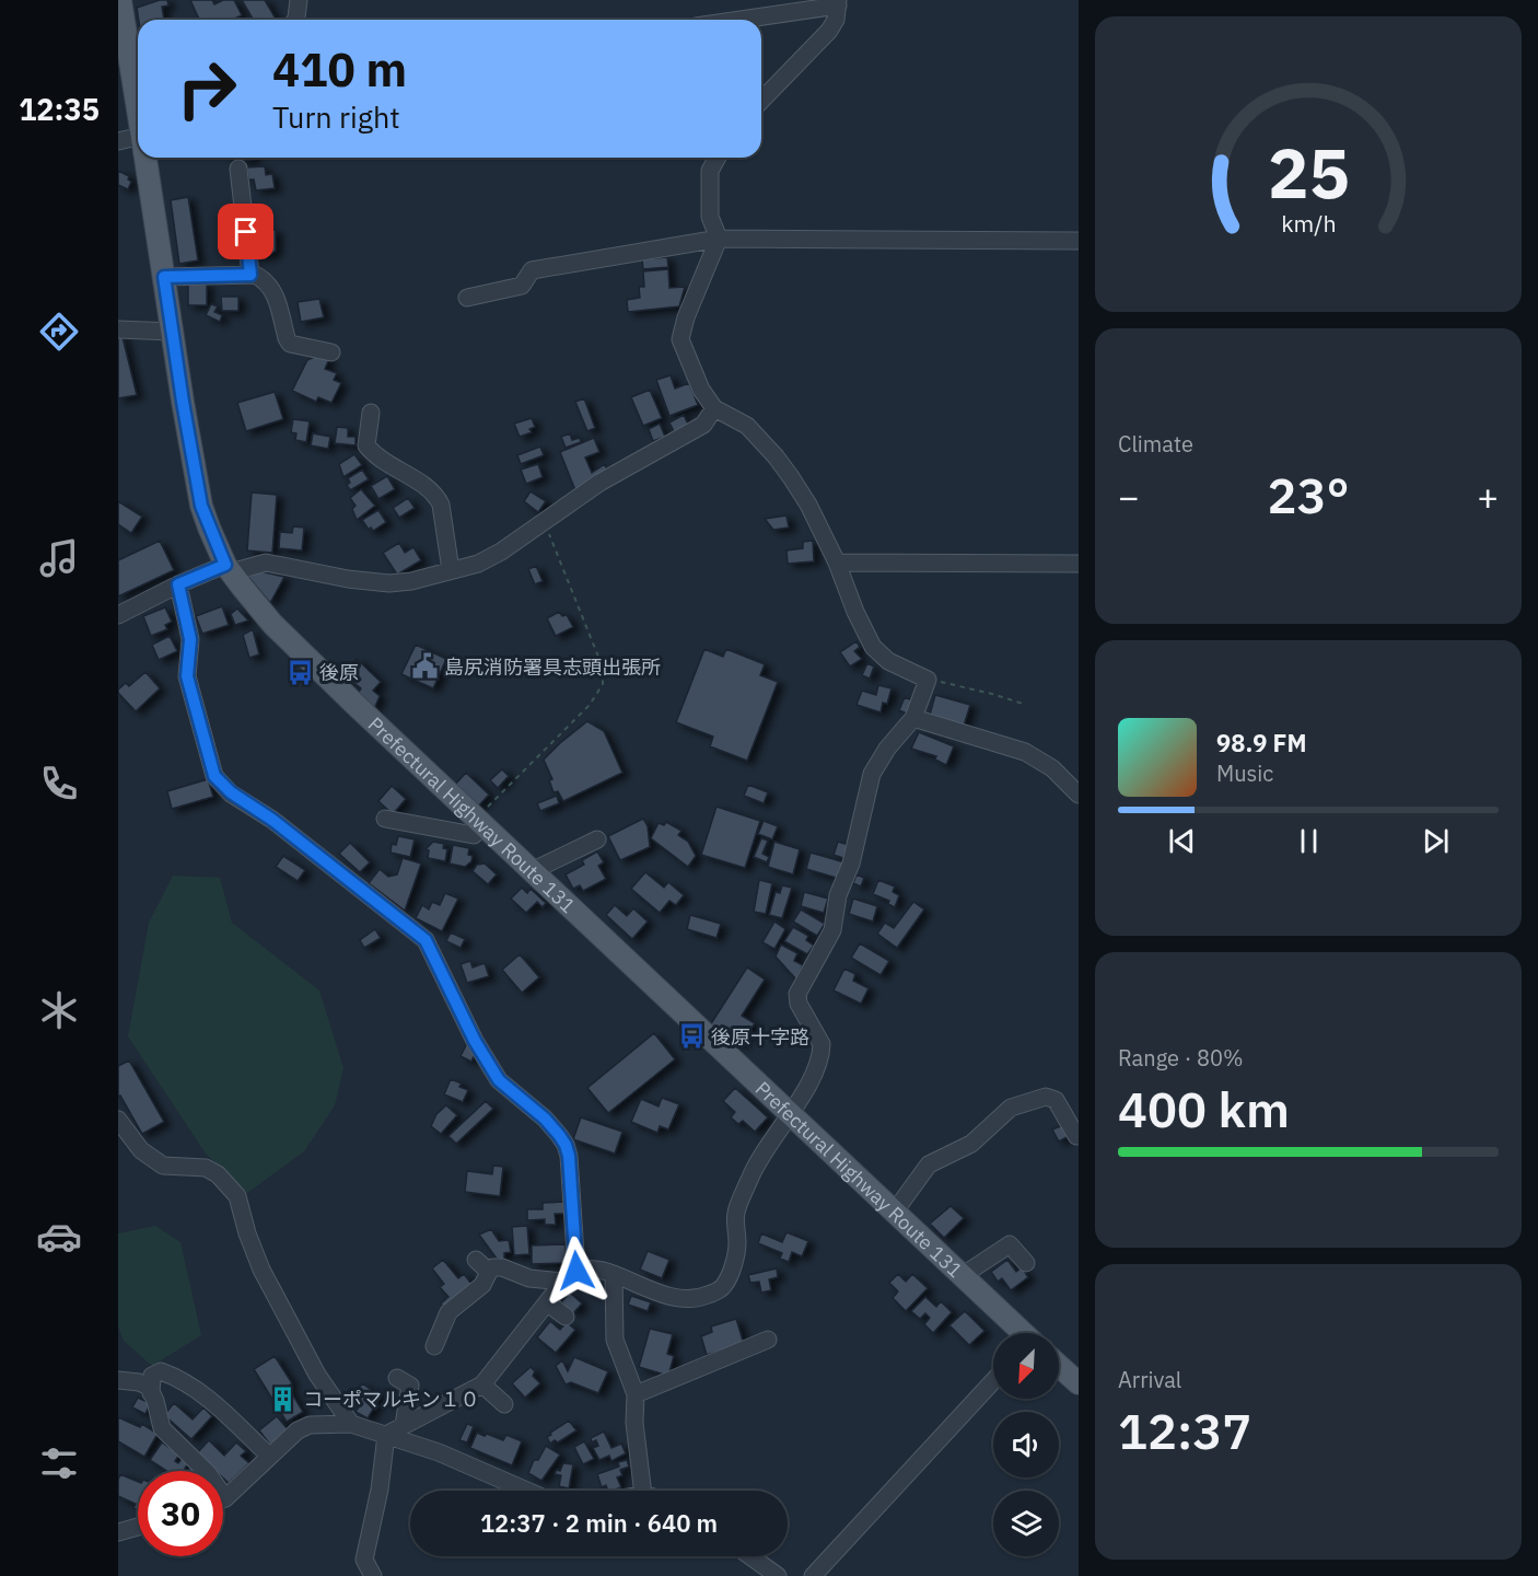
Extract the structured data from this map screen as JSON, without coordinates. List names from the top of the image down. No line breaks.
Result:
{"streets":{"main road":["Prefectural Highway Route 131"]},"places":{"public building":["島尻消防署具志頭出張所"],"bus stop":["後原","後原十字路"],"building":["コーポマルキン１０"]},"north":"bottom left","page":{"tabs":"12:35","turn":["410 m","Turn right"],"tile":["Climate",["Range · 80%","400 km"],["Arrival","12:37"]],"heat":["−","23°","+"],"song":["98.9 FM","Music"],"limit":"30","trip":"12:37 · 2 min · 640 m","gauge":["25","km/h"]}}
